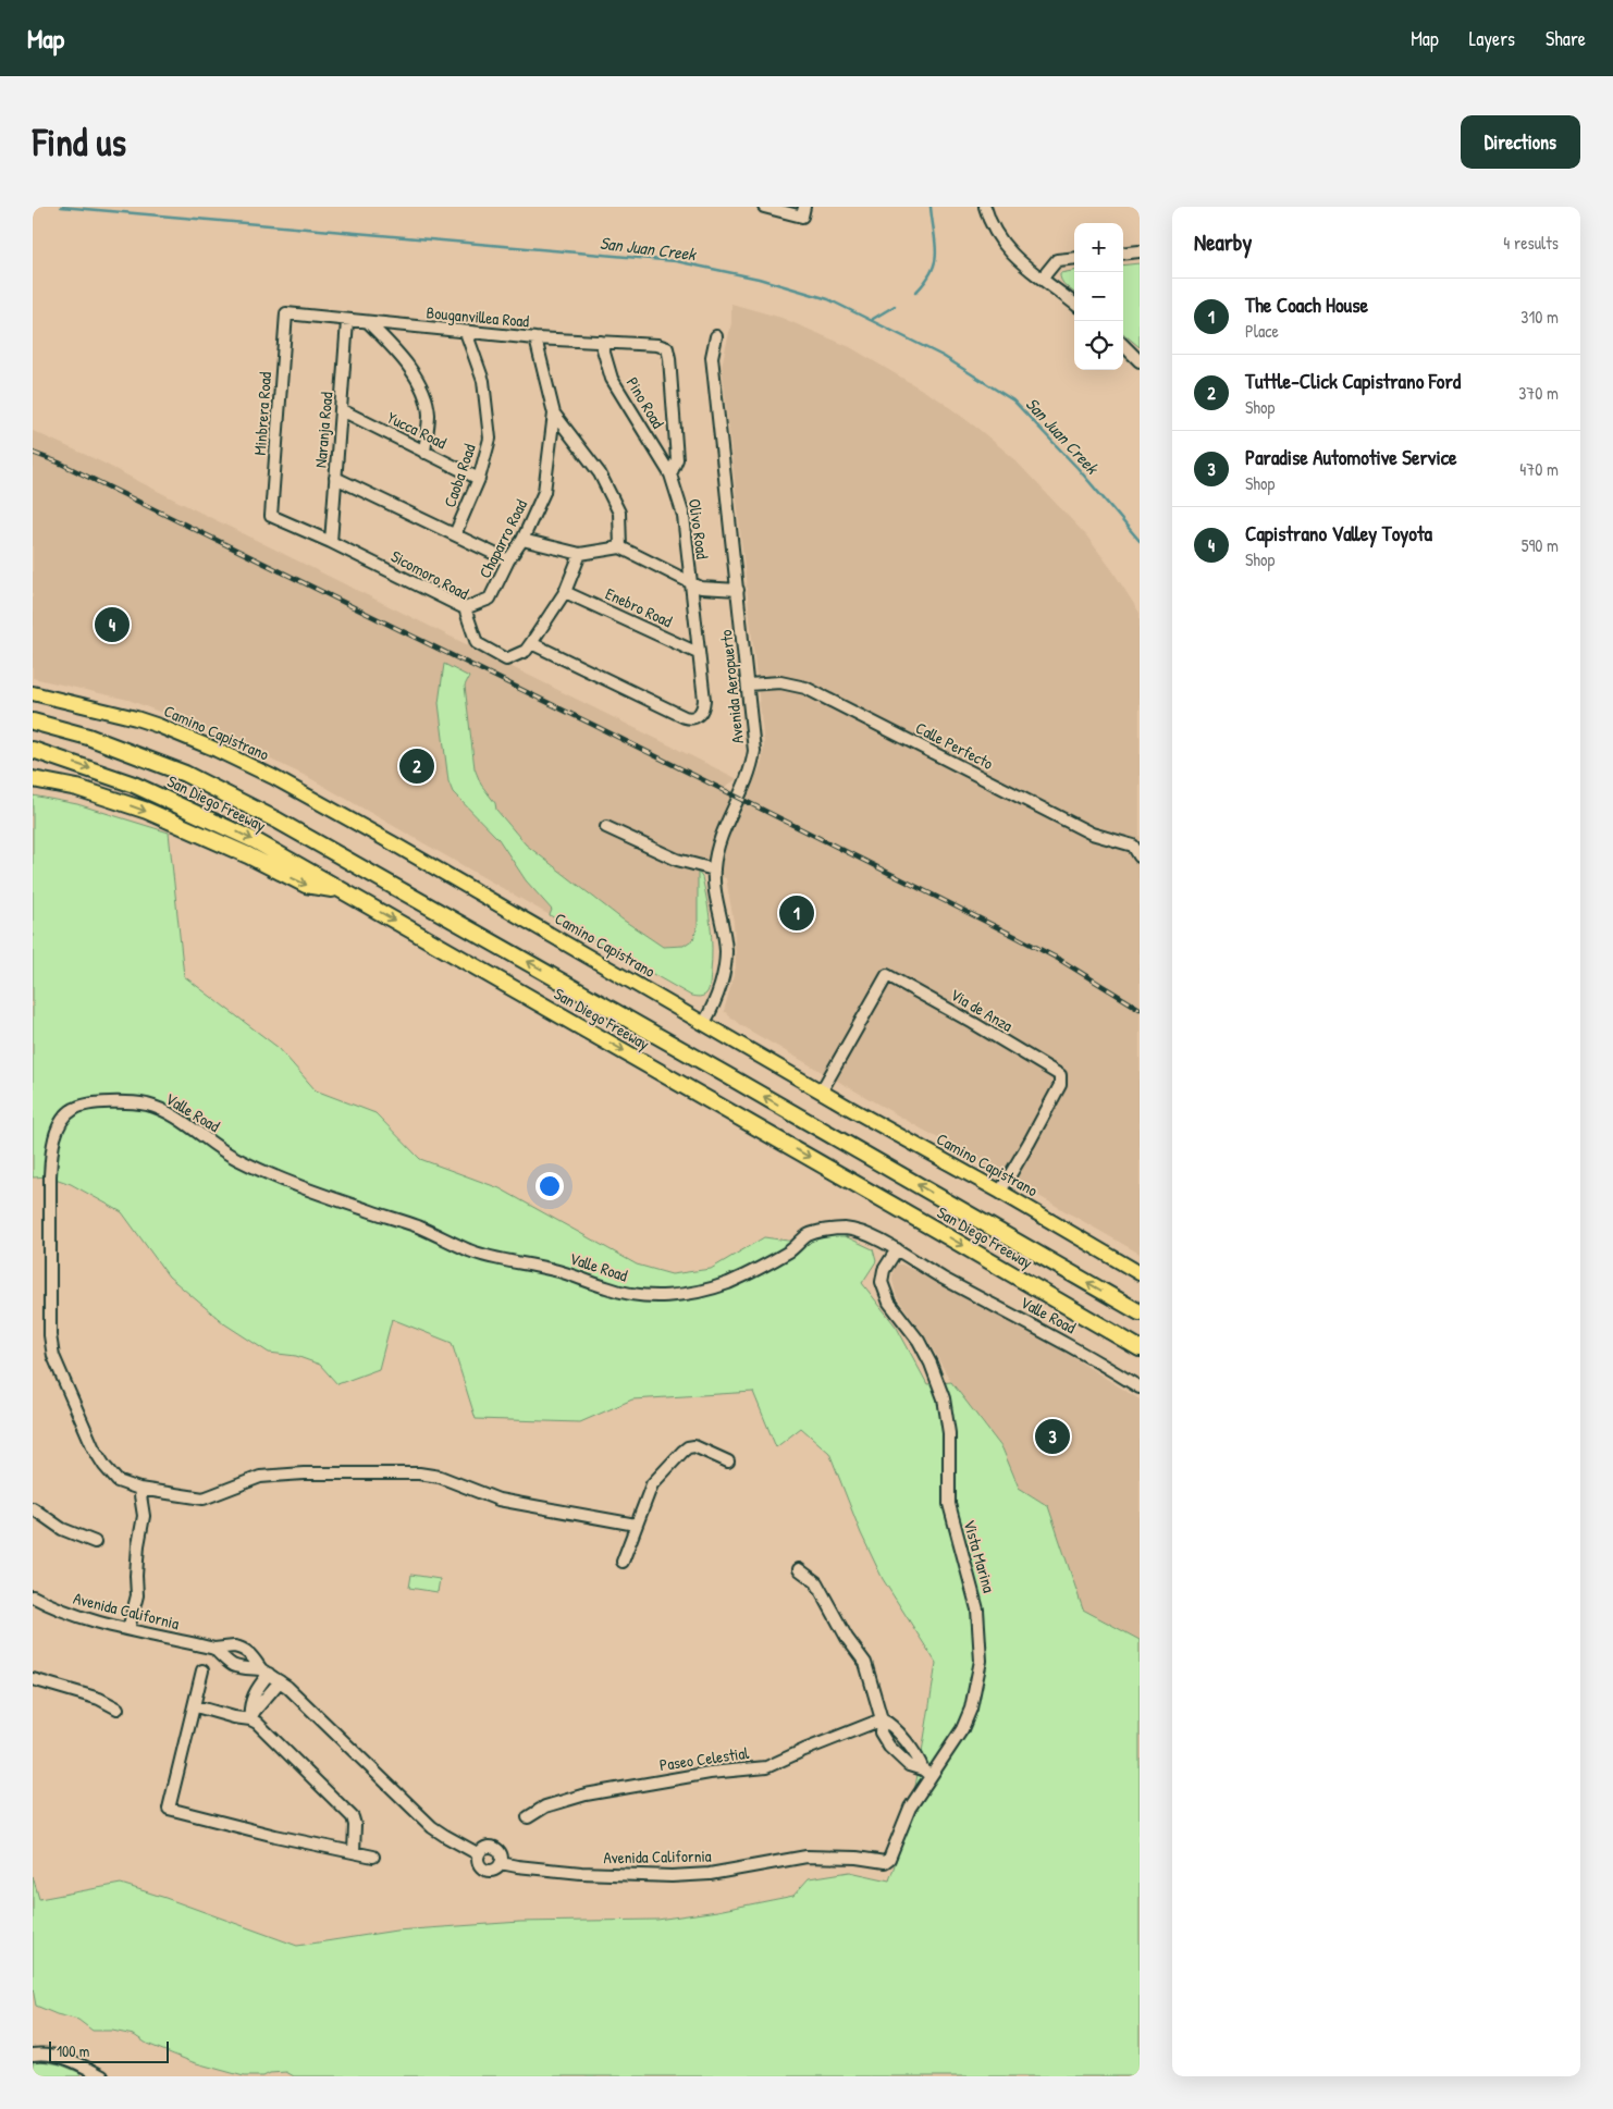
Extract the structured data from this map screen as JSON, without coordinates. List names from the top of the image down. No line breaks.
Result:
{"streets":{"highway":["San Diego Freeway"],"main road":["Camino Capistrano"],"street":["Bouganvillea Road","Pino Road","Minbrera Road","Naranja Road","Yucca Road","Caoba Road","Olivo Road","Chaparro Road","Sicomoro Road","Enebro Road","Avenida Aeropuerto","Calle Perfecto","Via de Anza","Valle Road","Vista Marina","Avenida California","Paseo Celestial"]},"crossings":[["Bouganvillea Road","Pino Road"],["Bouganvillea Road","Minbrera Road"],["Bouganvillea Road","Naranja Road"],["Bouganvillea Road","Caoba Road"],["Bouganvillea Road","Olivo Road"],["Bouganvillea Road","Chaparro Road"],["Pino Road","Olivo Road"],["Minbrera Road","Sicomoro Road"],["Naranja Road","Yucca Road"],["Naranja Road","Sicomoro Road"],["Yucca Road","Caoba Road"],["Olivo Road","Sicomoro Road"],["Olivo Road","Enebro Road"],["Chaparro Road","Sicomoro Road"],["Avenida Aeropuerto","Camino Capistrano"],["Avenida Aeropuerto","Calle Perfecto"],["Camino Capistrano","Via de Anza"],["Valle Road","Vista Marina"],["Vista Marina","Avenida California"]],"water":["San Juan Creek"],"scale_bar":"100 m","page":{"header":"Map","nav":["Map","Layers","Share"],"buttons":"Directions","title":"Find us","heading":["Nearby","4 results"],"map_buttons":["+","−"],"list":[{"mark":"1","name":"The Coach House","note":"Place","value":"310 m"},{"mark":"2","name":"Tuttle-Click Capistrano Ford","note":"Shop","value":"370 m"},{"mark":"3","name":"Paradise Automotive Service","note":"Shop","value":"470 m"},{"mark":"4","name":"Capistrano Valley Toyota","note":"Shop","value":"590 m"}],"pins":["4","2","1","3"],"scale":"100 m"}}
